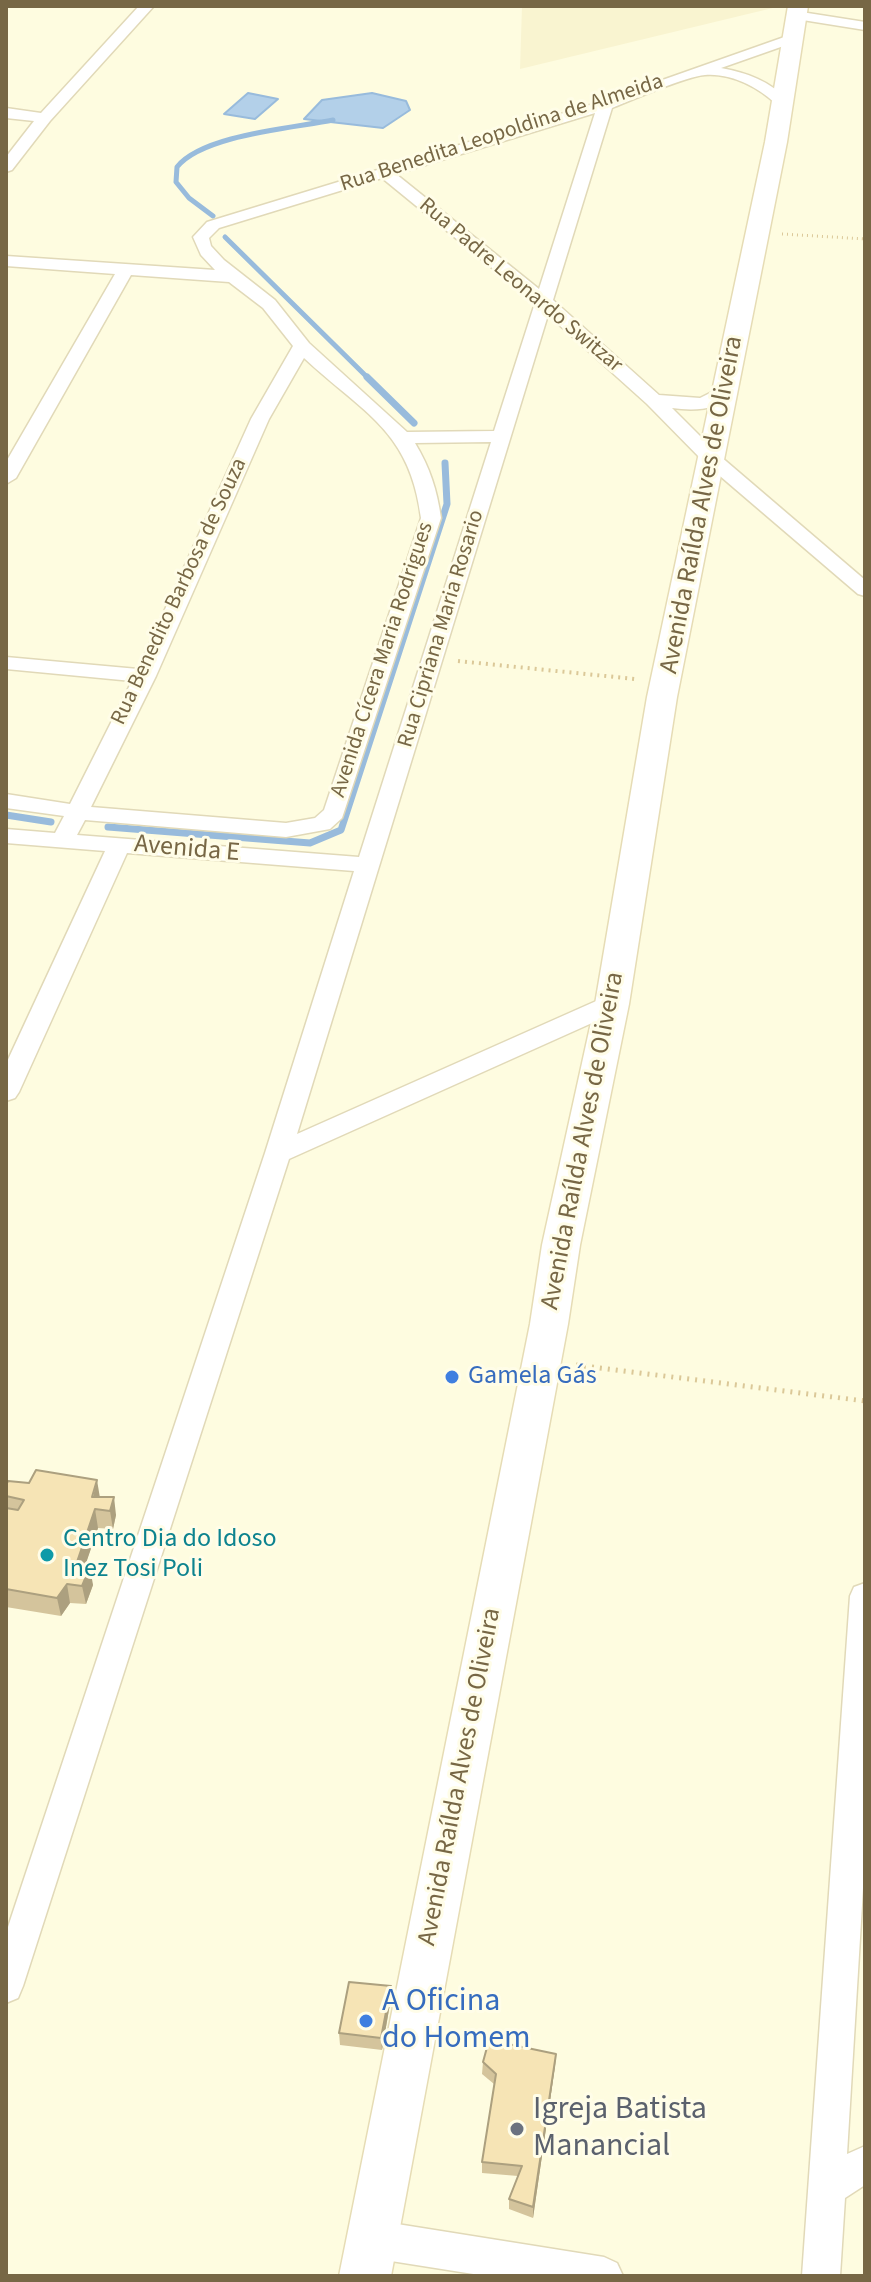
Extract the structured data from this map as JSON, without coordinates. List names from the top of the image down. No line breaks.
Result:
{"streets":{"street":["Rua Benedita Leopoldina de Almeida","Rua Padre Leonardo Switzar","Avenida Raílda Alves de Oliveira","Rua Benedito Barbosa de Souza","Rua Cipriana Maria Rosario","Avenida Cícera Maria Rodrigues","Avenida E"]},"crossings":[["Rua Benedita Leopoldina de Almeida","Rua Padre Leonardo Switzar"],["Rua Benedita Leopoldina de Almeida","Avenida Raílda Alves de Oliveira"],["Rua Benedita Leopoldina de Almeida","Rua Cipriana Maria Rosario"],["Rua Benedita Leopoldina de Almeida","Avenida Cícera Maria Rodrigues"],["Rua Padre Leonardo Switzar","Avenida Raílda Alves de Oliveira"],["Rua Padre Leonardo Switzar","Rua Cipriana Maria Rosario"],["Rua Benedito Barbosa de Souza","Avenida Cícera Maria Rodrigues"],["Rua Benedito Barbosa de Souza","Avenida E"],["Rua Cipriana Maria Rosario","Avenida E"]],"places":["Gamela Gás","Centro Dia do Idoso Inez Tosi Poli","A Oficina do Homem","Igreja Batista Manancial"]}
